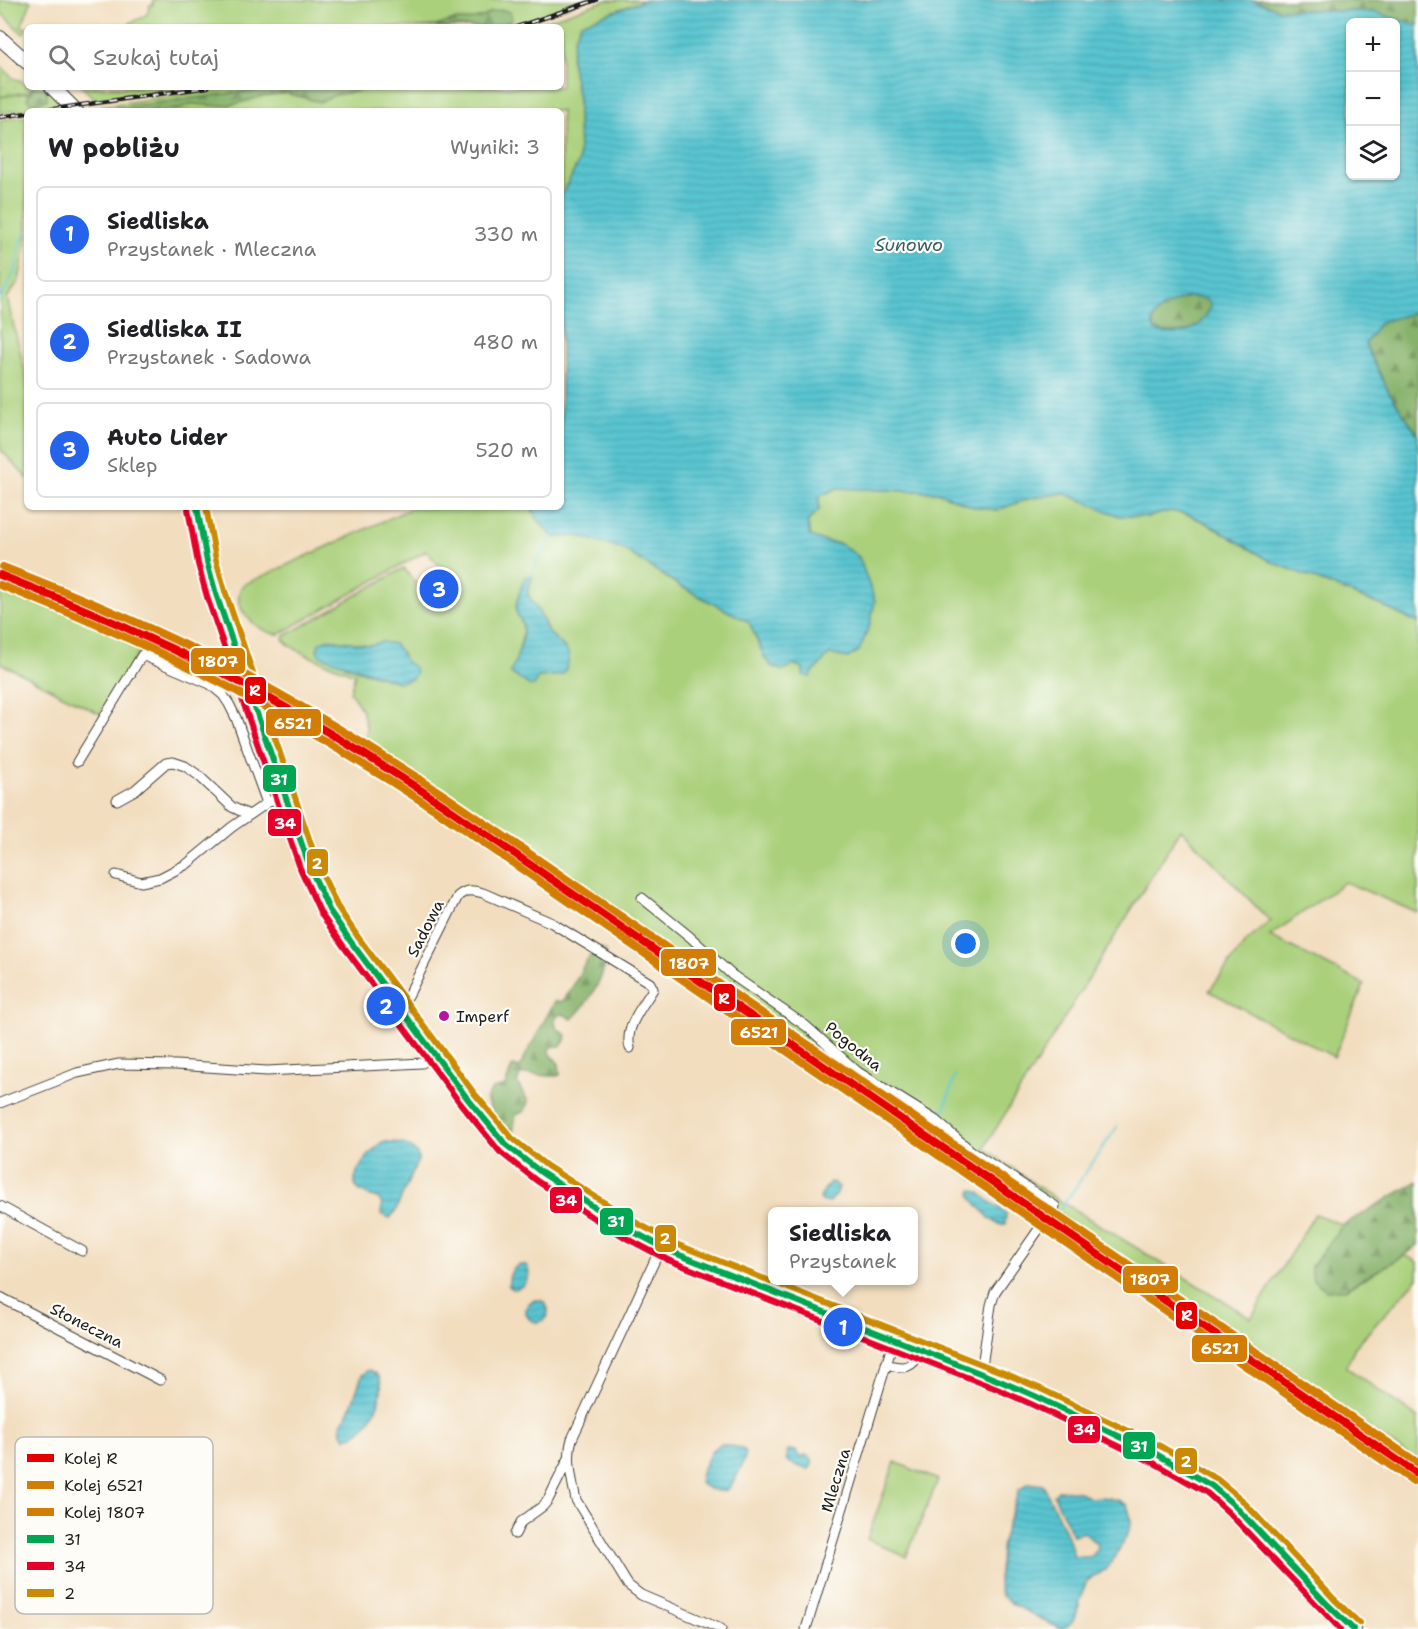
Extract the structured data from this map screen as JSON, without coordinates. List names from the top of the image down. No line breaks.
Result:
{"streets":{"street":["Sadowa","Pogodna","Słoneczna","Mleczna"]},"water":["Sunowo"],"places":["Imperf"],"lines":["transit line 31","transit line 34","transit line 2","rail line 1807","rail line R","rail line 6521"],"legend":["Kolej R","Kolej 6521","Kolej 1807","31","34","2"],"page":{"map_buttons":["+","−"],"search":"Szukaj tutaj","heading":["W pobliżu","Wyniki: 3"],"list":[{"mark":"1","name":"Siedliska","note":"Przystanek · Mleczna","value":"330 m"},{"mark":"2","name":"Siedliska II","note":"Przystanek · Sadowa","value":"480 m"},{"mark":"3","name":"Auto Lider","note":"Sklep","value":"520 m"}],"pins":["3","2","1"],"popup":["Siedliska","Przystanek"]}}
